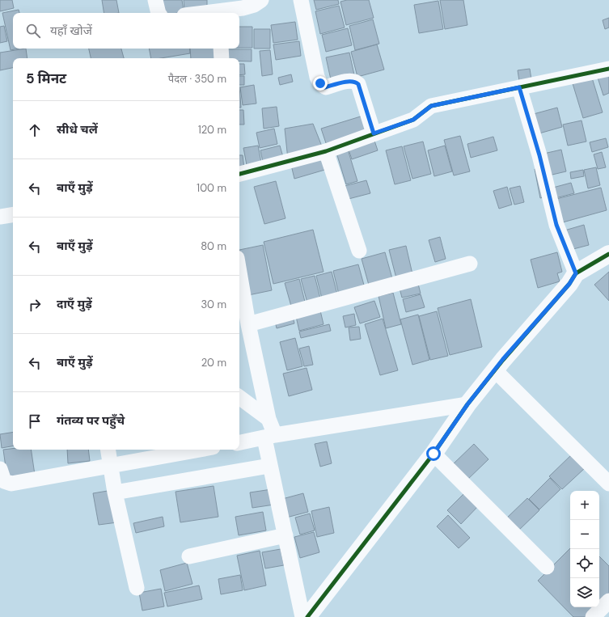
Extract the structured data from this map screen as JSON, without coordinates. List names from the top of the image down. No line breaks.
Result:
{"page":{"search":"यहाँ खोजें","heading":["5 मिनट","पैदल · 350 m"],"list":[["सीधे चलें","120 m"],["बाएँ मुड़ें","100 m"],["बाएँ मुड़ें","80 m"],["दाएँ मुड़ें","30 m"],["बाएँ मुड़ें","20 m"],"गंतव्य पर पहुँचे"],"map_buttons":["+","−"]}}
